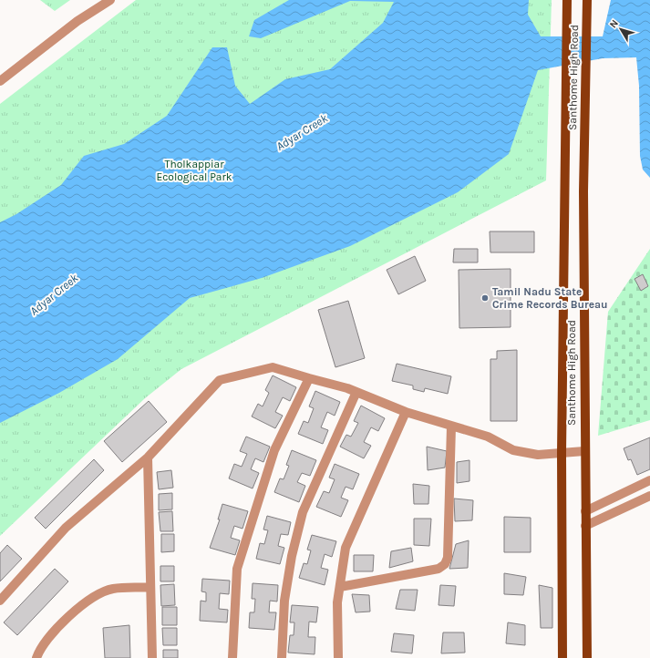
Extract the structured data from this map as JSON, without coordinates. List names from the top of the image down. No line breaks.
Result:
{"streets":{"main road":["Santhome High Road"]},"water":["Adyar Creek"],"parks":["Tholkappiar Ecological Park"],"places":["Tamil Nadu State Crime Records Bureau"],"north":"top left"}
